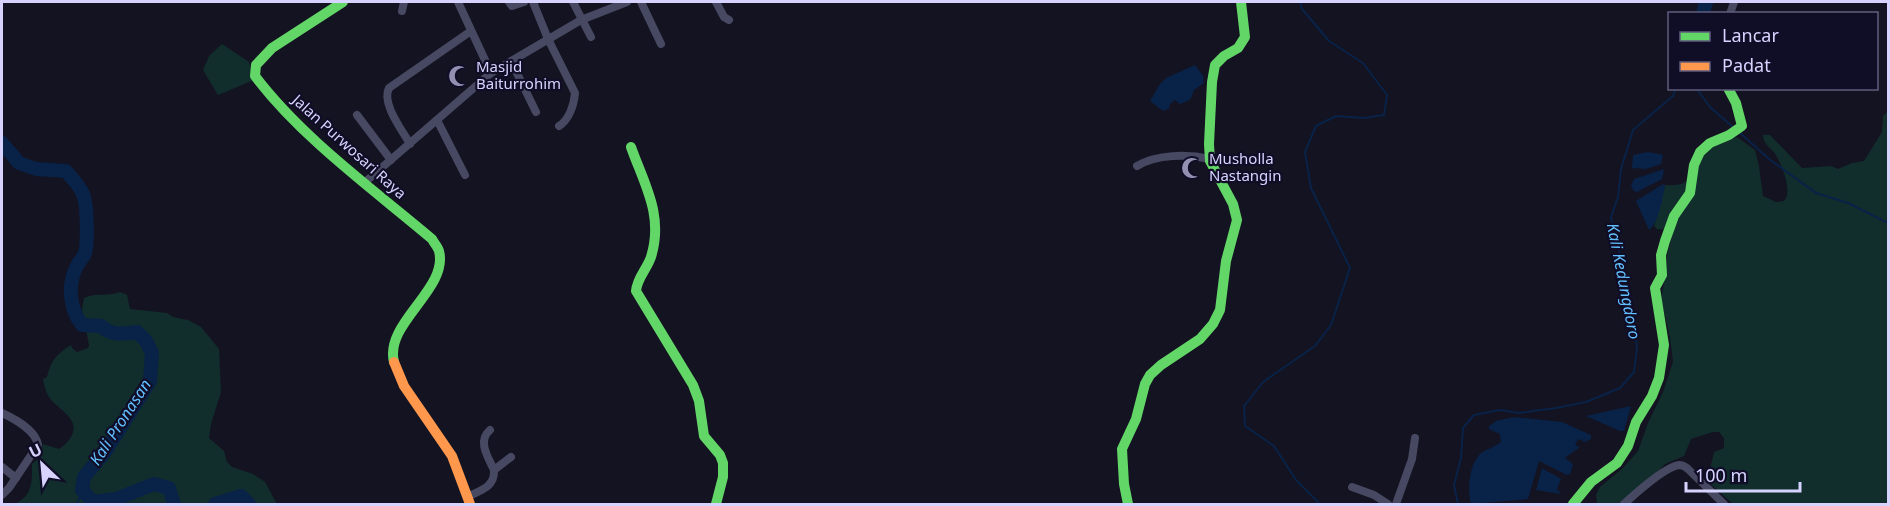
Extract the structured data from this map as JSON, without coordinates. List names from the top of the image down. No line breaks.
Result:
{"streets":{"street":["Jalan Purwosari Raya"]},"water":["Kali Kedungdoro","Kali Pronasan"],"places":{"mosque":["Masjid Baiturrohim","Musholla Nastangin"]},"legend":["Lancar","Padat"],"scale_bar":"100 m","north":"top left"}
